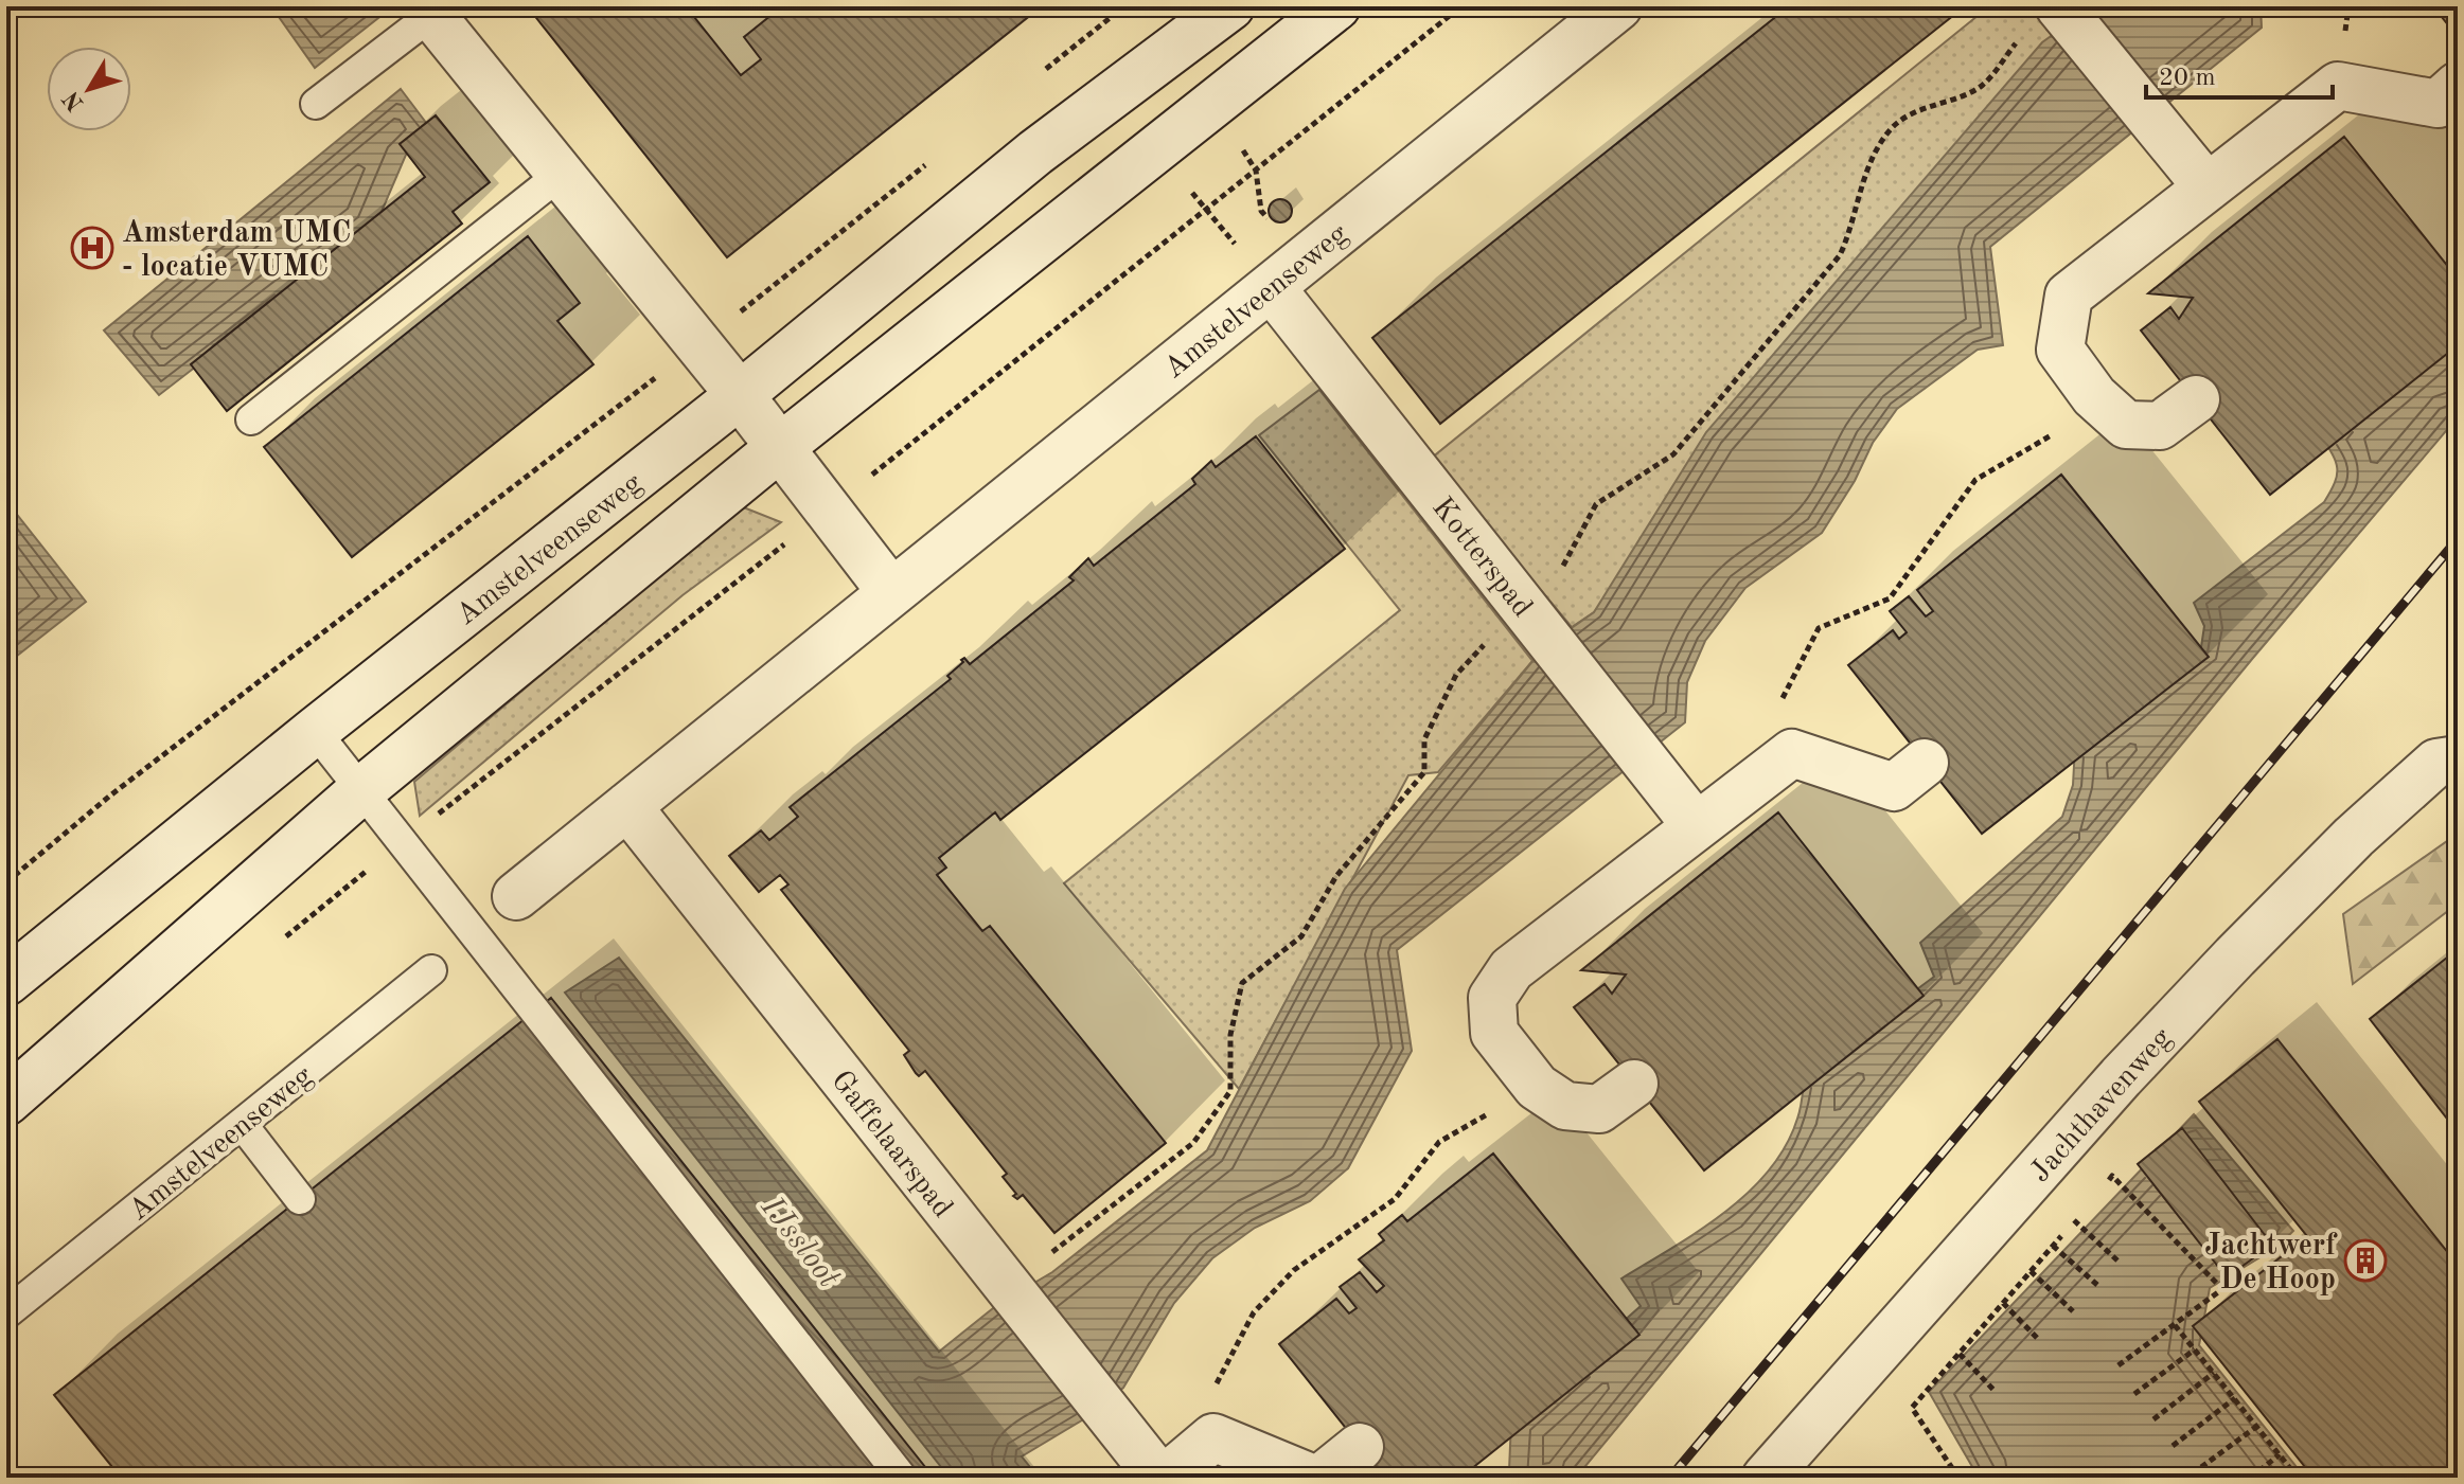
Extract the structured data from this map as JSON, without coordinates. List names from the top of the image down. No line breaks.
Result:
{"streets":{"street":["Amstelveenseweg","Kotterspad","Jachthavenweg","Gaffelaarspad"]},"crossings":[["Amstelveenseweg","Kotterspad"],["Amstelveenseweg","Gaffelaarspad"]],"water":["IJssloot"],"places":{"hospital":["Amsterdam UMC - locatie VUMC"],"building":["Jachtwerf De Hoop"]},"scale_bar":"20 m","north":"bottom left"}
